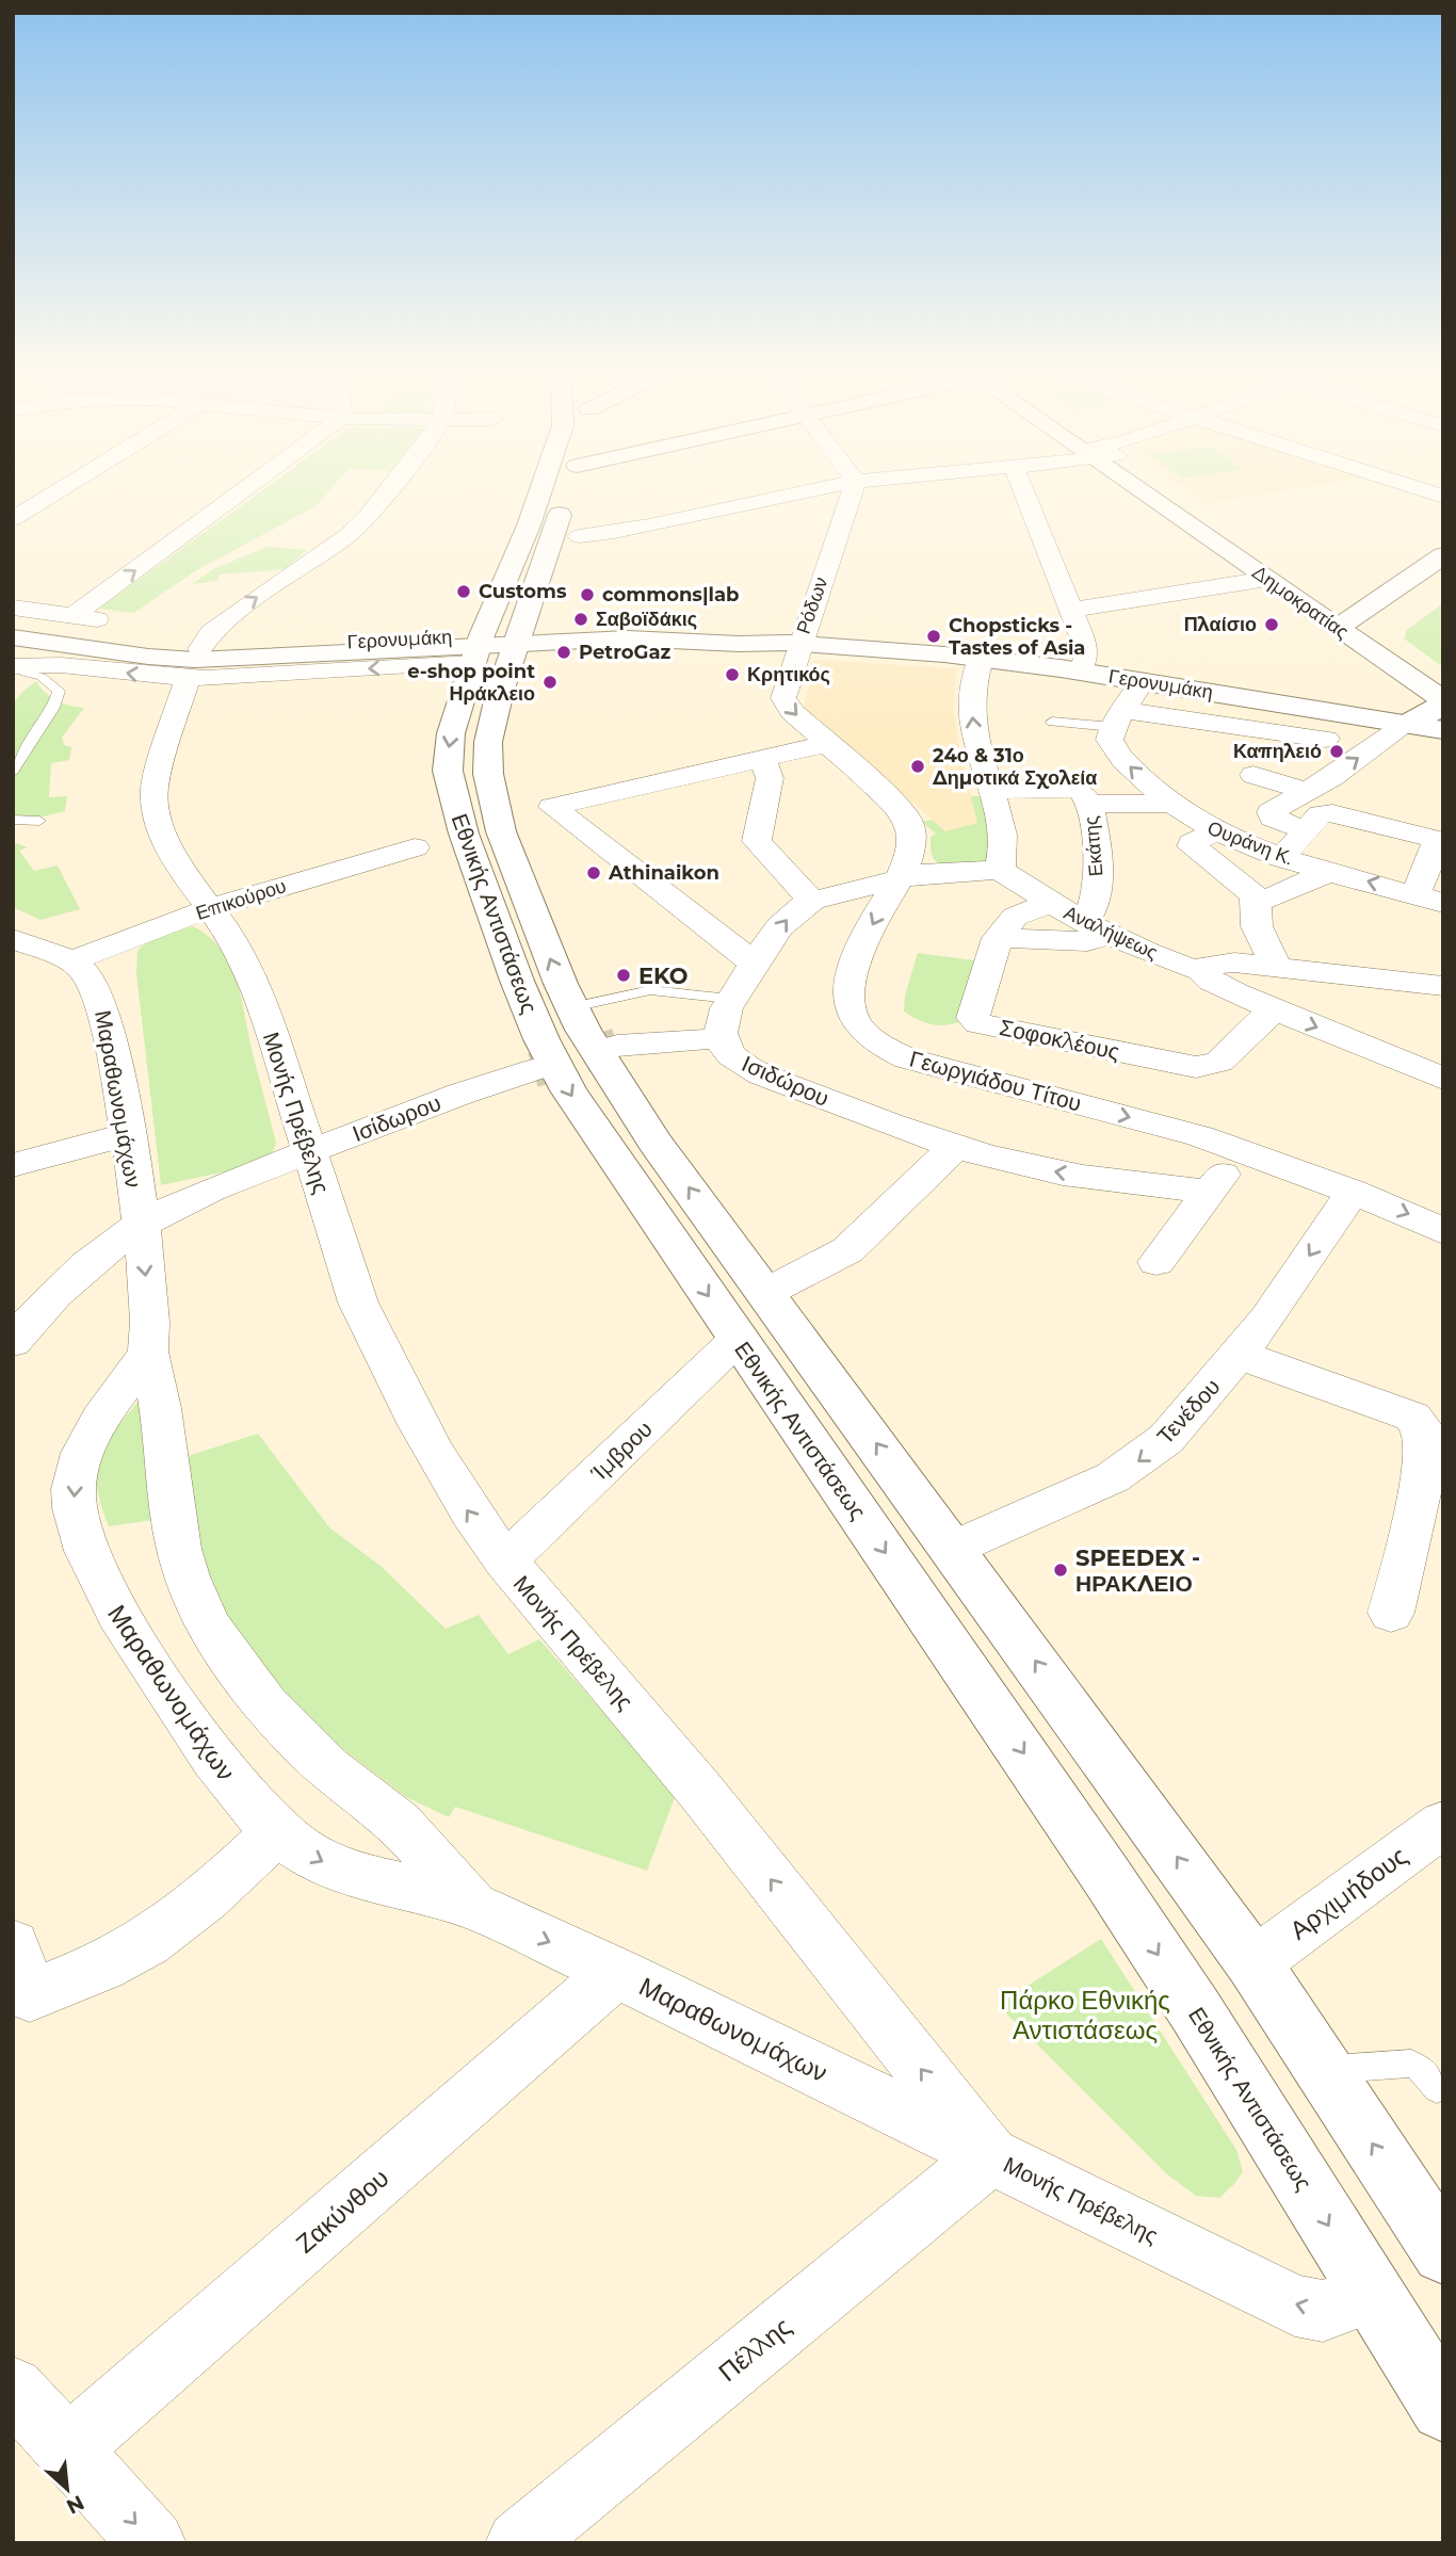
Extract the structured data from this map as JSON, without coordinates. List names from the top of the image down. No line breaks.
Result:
{"streets":{"main road":["Δημοκρατίας","Γερονυμάκη","Εθνικής Αντιστάσεως"],"street":["Ρόδων","Ουράνη Κ.","Εκάτης","Επικούρου","Αναλήψεως","Σοφοκλέους","Ισιδώρου","Γεωργιάδου Τίτου","Μαραθωνομάχων","Μονής Πρέβελης","Ισίδωρου","Τενέδου","Ίμβρου","Αρχιμήδους","Ζακύνθου","Πέλλης"]},"crossings":[["Ρόδων","Γερονυμάκη"],["Ρόδων","Γεωργιάδου Τίτου"],["Γερονυμάκη","Εθνικής Αντιστάσεως"],["Γερονυμάκη","Γεωργιάδου Τίτου"],["Γερονυμάκη","Μονής Πρέβελης"],["Ουράνη Κ.","Εκάτης"],["Εκάτης","Αναλήψεως"],["Επικούρου","Μαραθωνομάχων"],["Επικούρου","Μονής Πρέβελης"],["Εθνικής Αντιστάσεως","Μονής Πρέβελης"],["Εθνικής Αντιστάσεως","Τενέδου"],["Εθνικής Αντιστάσεως","Ίμβρου"],["Εθνικής Αντιστάσεως","Αρχιμήδους"],["Αναλήψεως","Σοφοκλέους"],["Αναλήψεως","Ισιδώρου"],["Ισιδώρου","Γεωργιάδου Τίτου"],["Γεωργιάδου Τίτου","Τενέδου"],["Μαραθωνομάχων","Μονής Πρέβελης"],["Μαραθωνομάχων","Ισίδωρου"],["Μαραθωνομάχων","Ζακύνθου"],["Μαραθωνομάχων","Πέλλης"],["Μονής Πρέβελης","Ισίδωρου"],["Μονής Πρέβελης","Ίμβρου"],["Μονής Πρέβελης","Πέλλης"]],"one_way":["Μονής Πρέβελης"],"parks":["Πάρκο Εθνικής Αντιστάσεως"],"places":["Customs","commons|lab","Σαβοϊδάκις","Πλαίσιο","Chopsticks - Tastes of Asia","PetroGaz","Κρητικός","e-shop point Ηράκλειο","Καπηλειό","24ο & 31ο Δημοτικά Σχολεία","Athinaikon","EKO","SPEEDEX - ΗΡΑΚΛΕΙΟ"],"north":"bottom right"}
